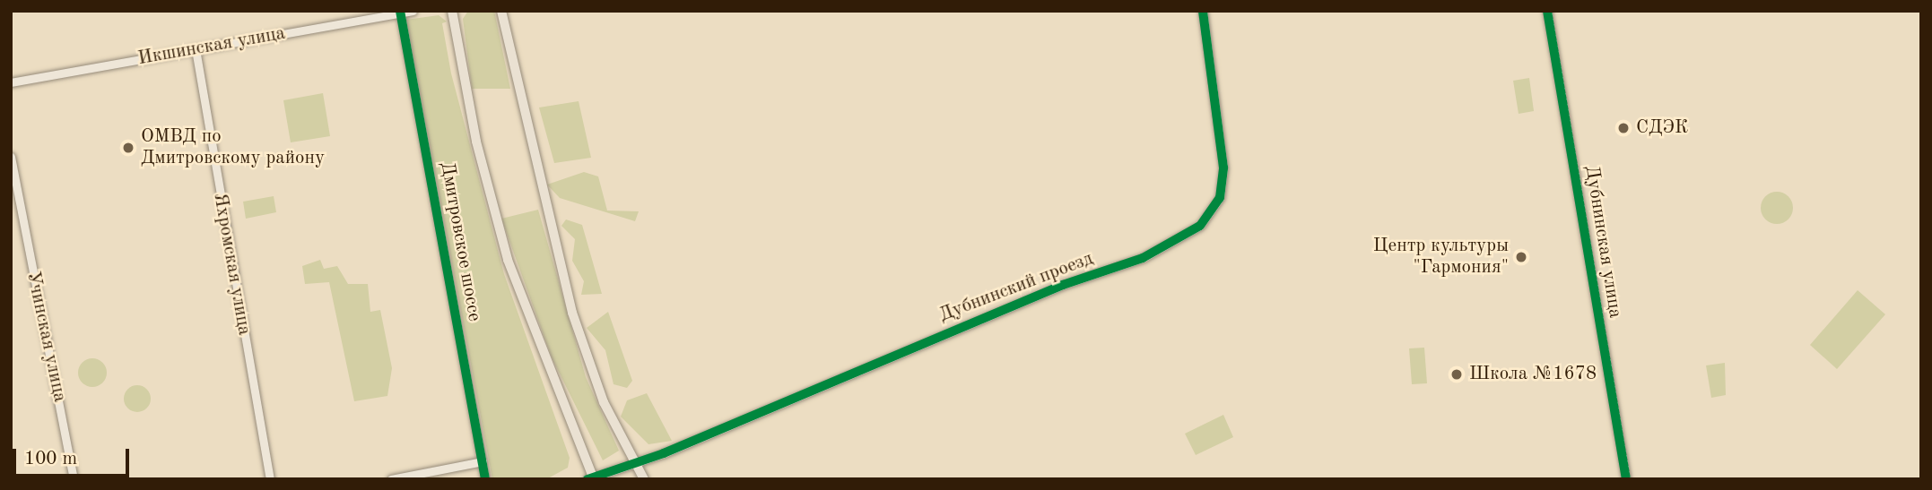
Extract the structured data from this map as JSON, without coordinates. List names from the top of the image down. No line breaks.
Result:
{"streets":{"main road":["Дмитровское шоссе"],"street":["Икшинская улица","Дубнинская улица","Яхромская улица","Дубнинский проезд","Учинская улица"]},"crossings":[["Икшинская улица","Дмитровское шоссе"],["Икшинская улица","Яхромская улица"],["Дмитровское шоссе","Дубнинский проезд"]],"places":["СДЭК","ОМВД по Дмитровскому району","Центр культуры \"Гармония\"","Школа №1678"],"scale_bar":"100 m"}
